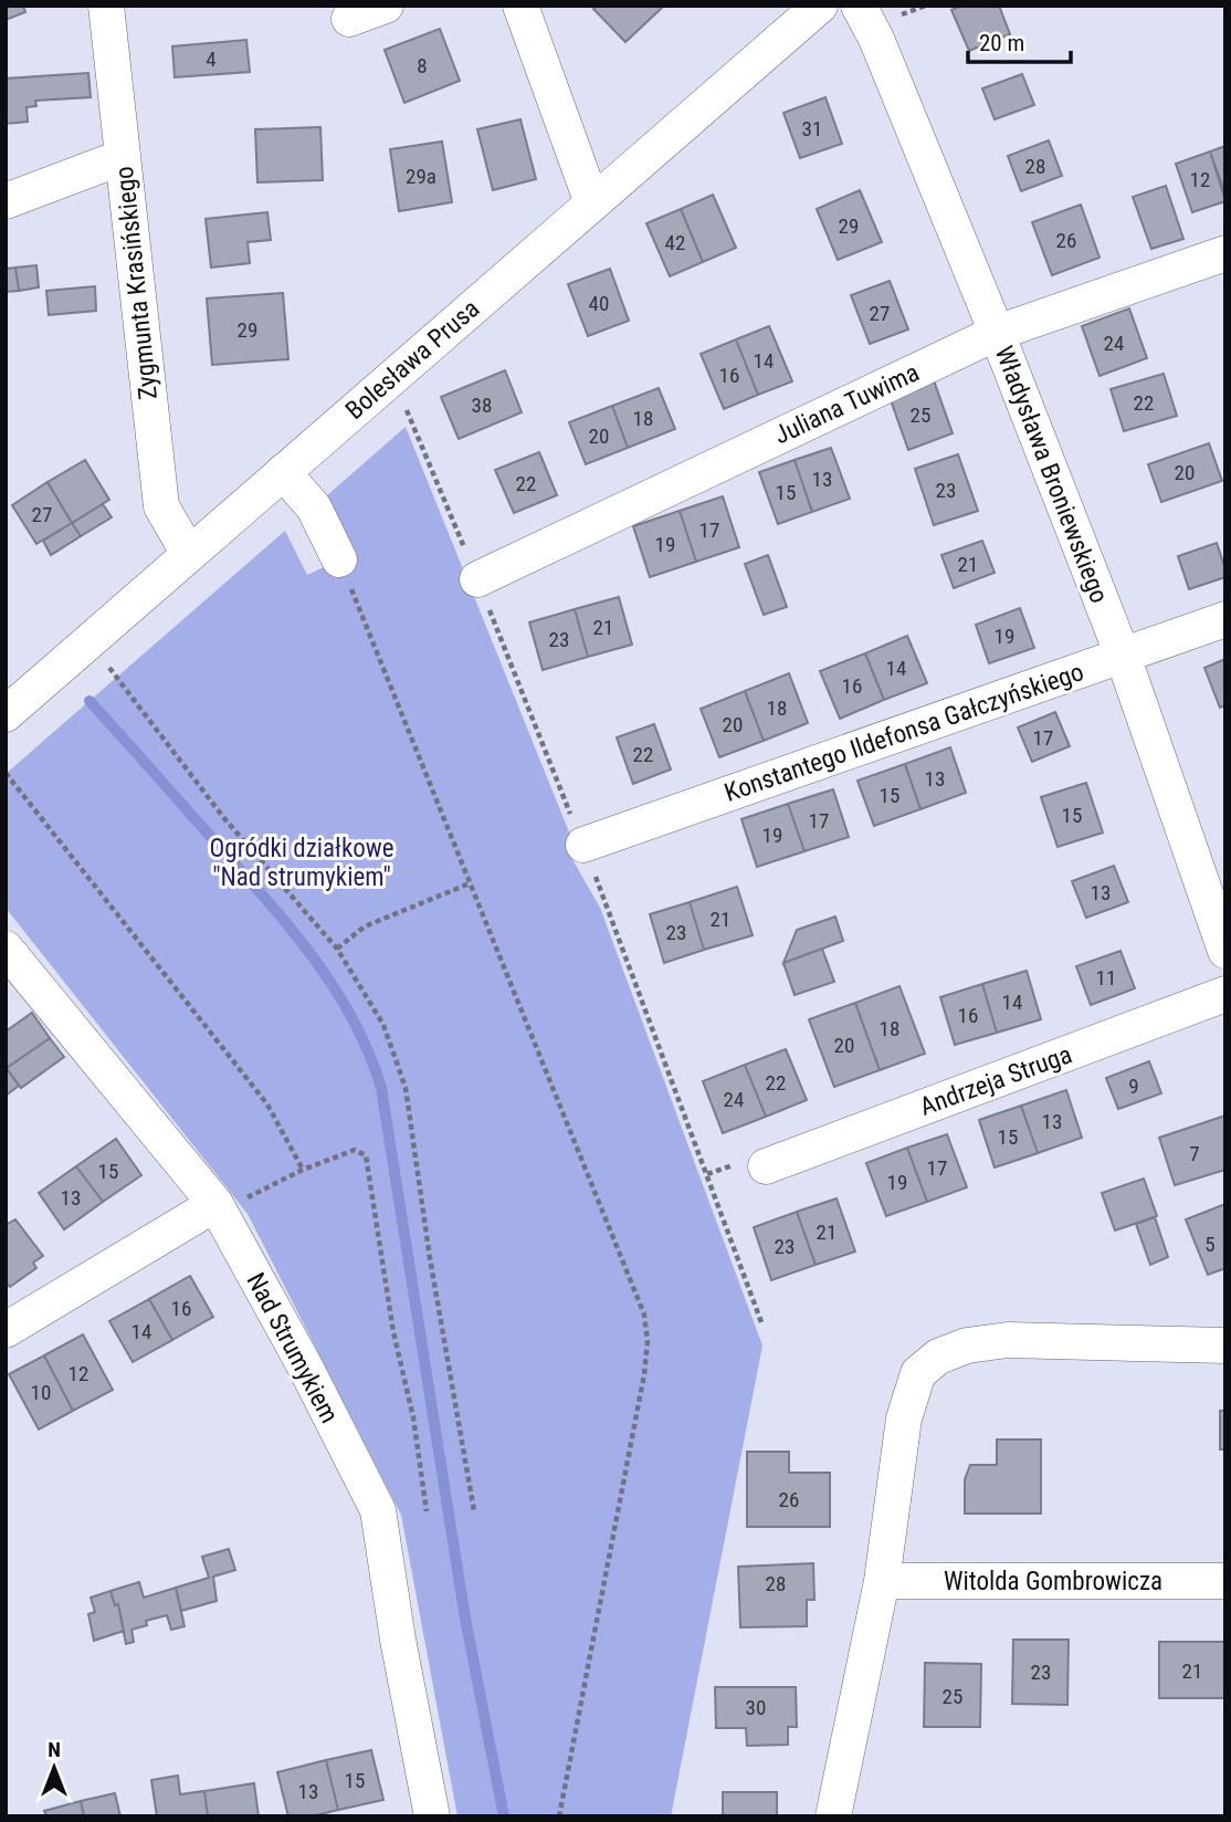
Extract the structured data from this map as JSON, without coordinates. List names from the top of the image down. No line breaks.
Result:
{"streets":{"street":["Zygmunta Krasińskiego","Bolesława Prusa","Juliana Tuwima","Władysława Broniewskiego","Konstantego Ildefonsa Gałczyńskiego","Andrzeja Struga","Nad Strumykiem","Witolda Gombrowicza"]},"crossings":[["Zygmunta Krasińskiego","Bolesława Prusa"],["Juliana Tuwima","Władysława Broniewskiego"],["Władysława Broniewskiego","Konstantego Ildefonsa Gałczyńskiego"]],"parks":["Ogródki działkowe \"Nad strumykiem\""],"house_numbers":["4","8","31","28","29a","12","29","26","42","40","27","29","24","14","16","22","38","25","18","20","20","13","22","23","15","27","17","19","21","21","19","23","14","16","18","20","17","22","13","15","15","17","19","13","21","23","11","14","16","18","20","22","9","24","13","15","7","17","15","19","13","21","5","23","16","14","12","10","26","28","21","23","25","30","15","13"],"scale_bar":"20 m","north":"top"}
